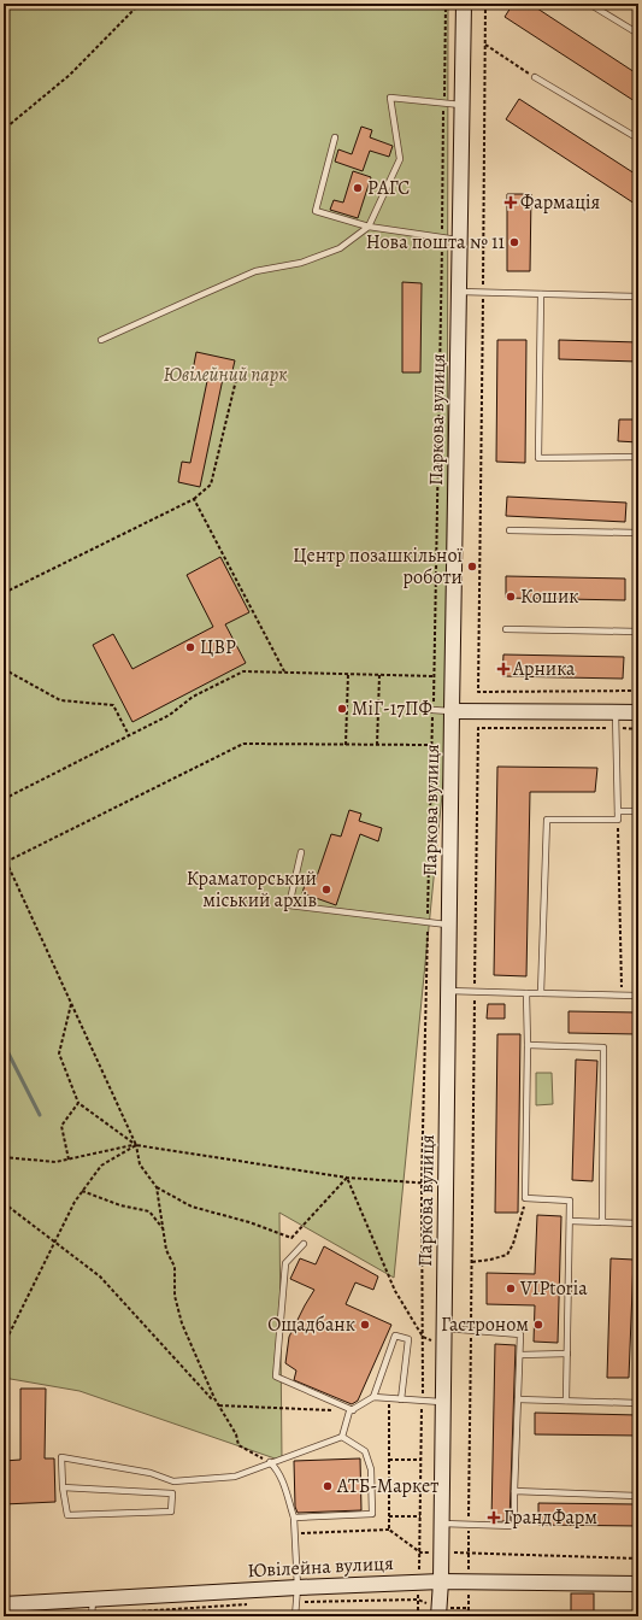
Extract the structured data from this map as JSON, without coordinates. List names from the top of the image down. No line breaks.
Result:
{"streets":{"street":["Паркова вулиця","Ювілейна вулиця"]},"crossings":[["Паркова вулиця","Ювілейна вулиця"]],"parks":["Ювілейний парк"],"places":{"other":["РАГС","Нова пошта № 11","Центр позашкільної роботи","Кошик","ЦВР","МіГ-17ПФ","Краматорський міський архів","VIPtoria","Ощадбанк","Гастроном","АТБ-Маркет"],"health":["Фармація","Арника","ГрандФарм"]}}
